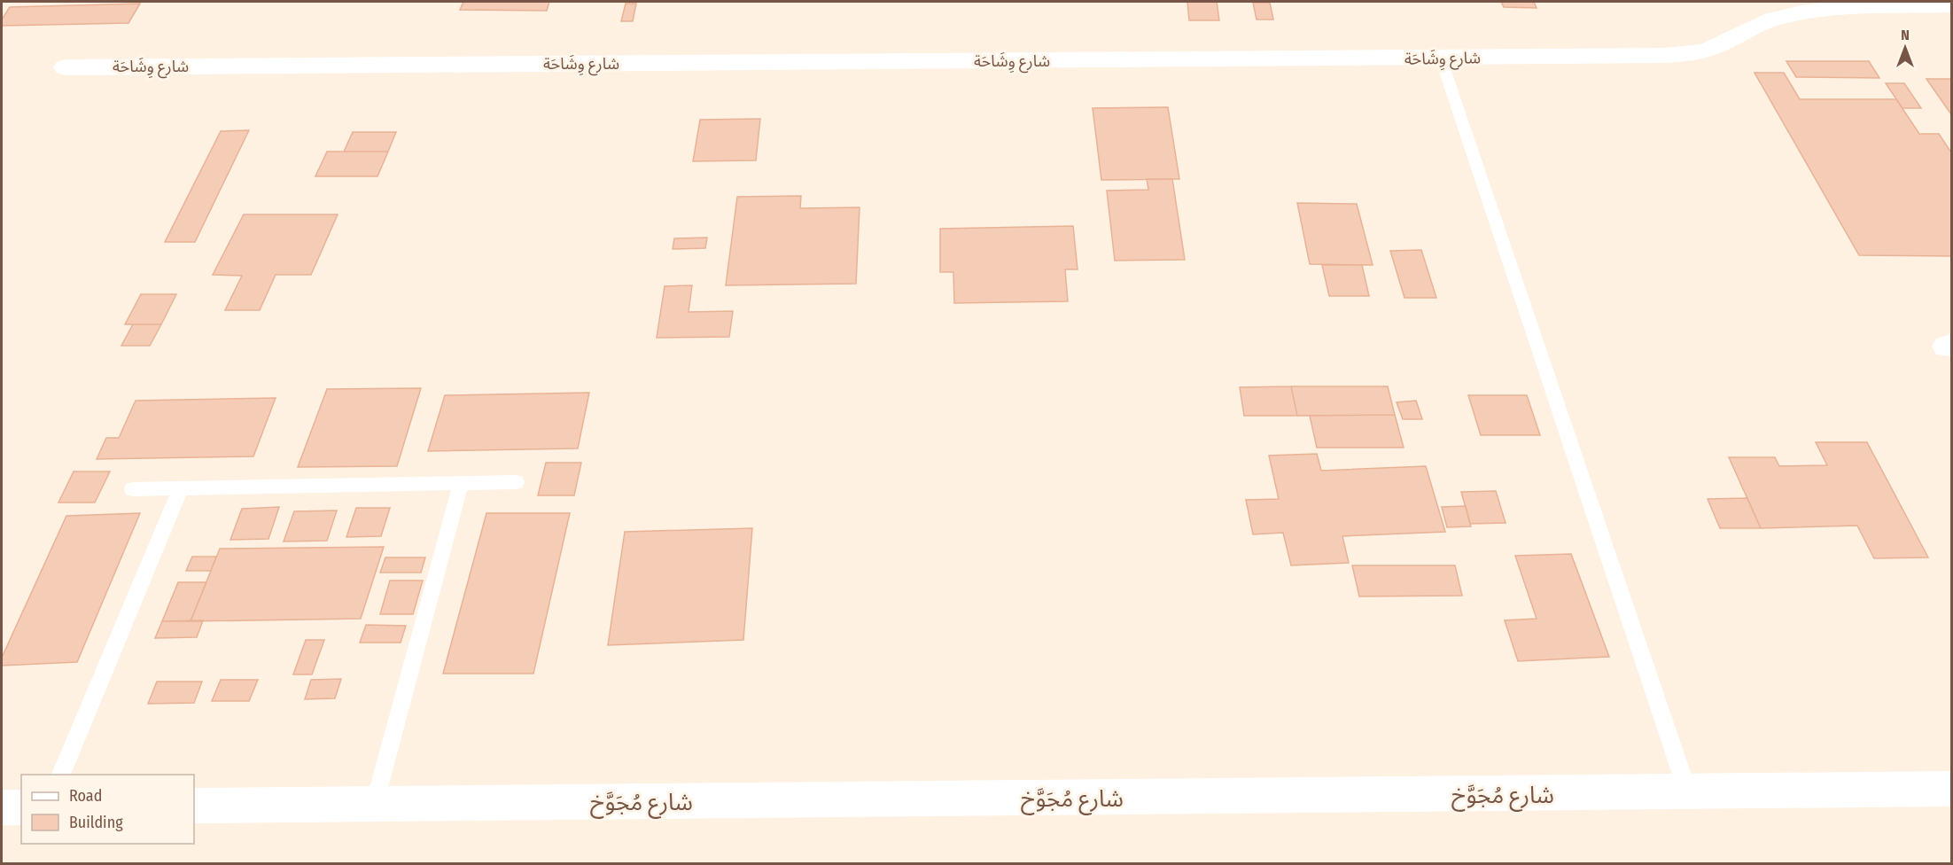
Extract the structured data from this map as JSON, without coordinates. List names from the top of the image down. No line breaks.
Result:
{"streets":{"street":["شارع وِشَاحَة","شارع مُجَوَّخ"]},"legend":["Road","Building"],"north":"top"}
